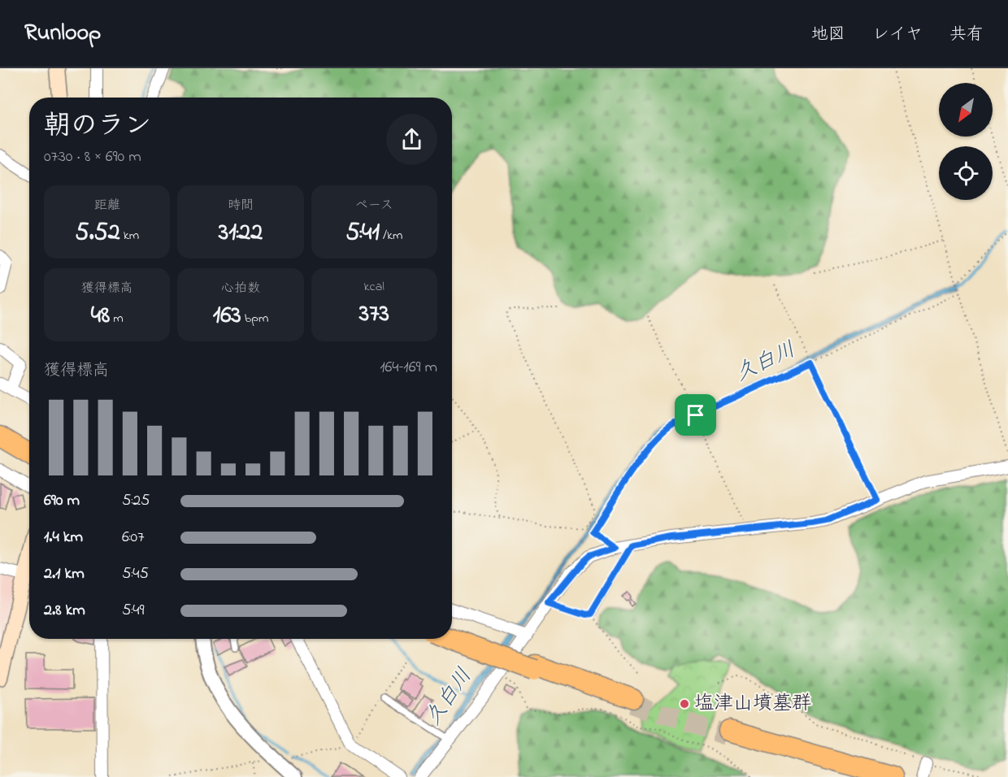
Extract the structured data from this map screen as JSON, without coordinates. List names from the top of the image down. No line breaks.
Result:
{"water":["久白川"],"places":["塩津山墳墓群"],"north":"bottom left","page":{"header":"Runloop","nav":["地図","レイヤ","共有"],"heading":["朝のラン","07:30 · 8 × 690 m"],"stats":[["距離","5.52 km"],["時間","31:22"],["ペース","5:41 /km"],["獲得標高","48 m"],["心拍数","163 bpm"],["kcal","373"]],"chart":["獲得標高","164–169 m"],"list":[{"name":"690 m","note":"5:25"},{"name":"1.4 km","note":"6:07"},{"name":"2.1 km","note":"5:45"},{"name":"2.8 km","note":"5:49"}]}}
